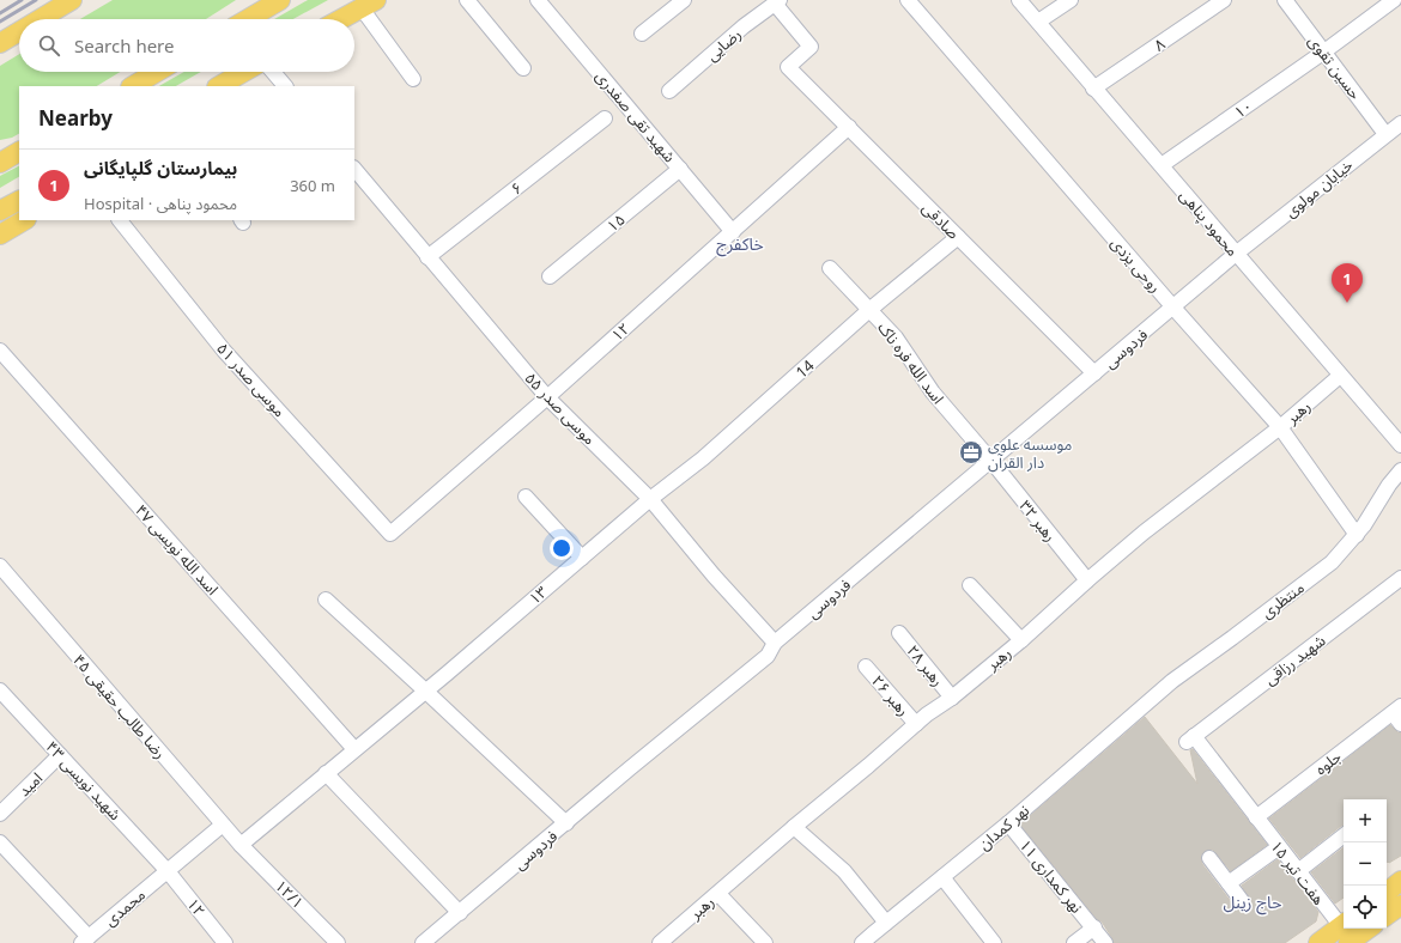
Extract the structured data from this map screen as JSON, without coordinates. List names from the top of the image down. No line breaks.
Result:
{"streets":{"street":["رضایی","۸","حسین تقوی","۱۰","شهید تقی صفدری","۶","خیابان مولوی","صادقی","۱۵","محمود پناهی","روحی یزدی","۱۲","فردوسی","اسد الله فره ناک","14","موسی صدر ۵۱","موسی صدر ۵۵","رهبر","رهبر ۳۲","۴۷ اسد الله نویسی","۱۳","منتظری","شهید رزاقی","رهبر ۲۸","رهبر ۲۶","۴۵ رضا طالب حقیقی","جلوه","۴۳ شهید نویسی","امید","نهر کمدان","هفت تیر ۱۵","نهر کمداری ۱۱","۱۲/۱","محمدی"]},"crossings":[["رضایی","صادقی"],["۸","محمود پناهی"],["حسین تقوی","۱۰"],["حسین تقوی","خیابان مولوی"],["۱۰","محمود پناهی"],["شهید تقی صفدری","۱۵"],["شهید تقی صفدری","۱۲"],["۶","موسی صدر ۵۵"],["خیابان مولوی","محمود پناهی"],["خیابان مولوی","فردوسی"],["صادقی","۱۲"],["صادقی","فردوسی"],["صادقی","14"],["محمود پناهی","فردوسی"],["محمود پناهی","رهبر"],["روحی یزدی","فردوسی"],["روحی یزدی","رهبر"],["روحی یزدی","منتظری"],["۱۲","موسی صدر ۵۱"],["۱۲","موسی صدر ۵۵"],["۱۲","۴۳ شهید نویسی"],["۱۲","محمدی"],["فردوسی","اسد الله فره ناک"],["فردوسی","موسی صدر ۵۵"],["فردوسی","رهبر ۳۲"],["اسد الله فره ناک","14"],["اسد الله فره ناک","رهبر ۳۲"],["14","موسی صدر ۵۵"],["14","۱۳"],["موسی صدر ۵۵","۱۳"],["رهبر","رهبر ۳۲"],["رهبر","رهبر ۲۸"],["رهبر","رهبر ۲۶"],["۴۷ اسد الله نویسی","۱۳"],["۱۳","۴۵ رضا طالب حقیقی"],["۱۳","۱۲/۱"],["منتظری","نهر کمدان"],["شهید رزاقی","هفت تیر ۱۵"],["۴۵ رضا طالب حقیقی","۱۲/۱"],["۴۵ رضا طالب حقیقی","محمدی"],["جلوه","هفت تیر ۱۵"],["۴۳ شهید نویسی","امید"],["۴۳ شهید نویسی","محمدی"],["نهر کمدان","نهر کمداری ۱۱"]],"districts":["خاکفرج","حاج زینل"],"places":{"office":["موسسه علوی دار القرآن"]},"page":{"search":"Search here","heading":"Nearby","list":[{"mark":"1","name":"بیمارستان گلپایگانی","note":"Hospital · محمود پناهی","value":"360 m"}],"pins":"1","map_buttons":["+","−"]}}
